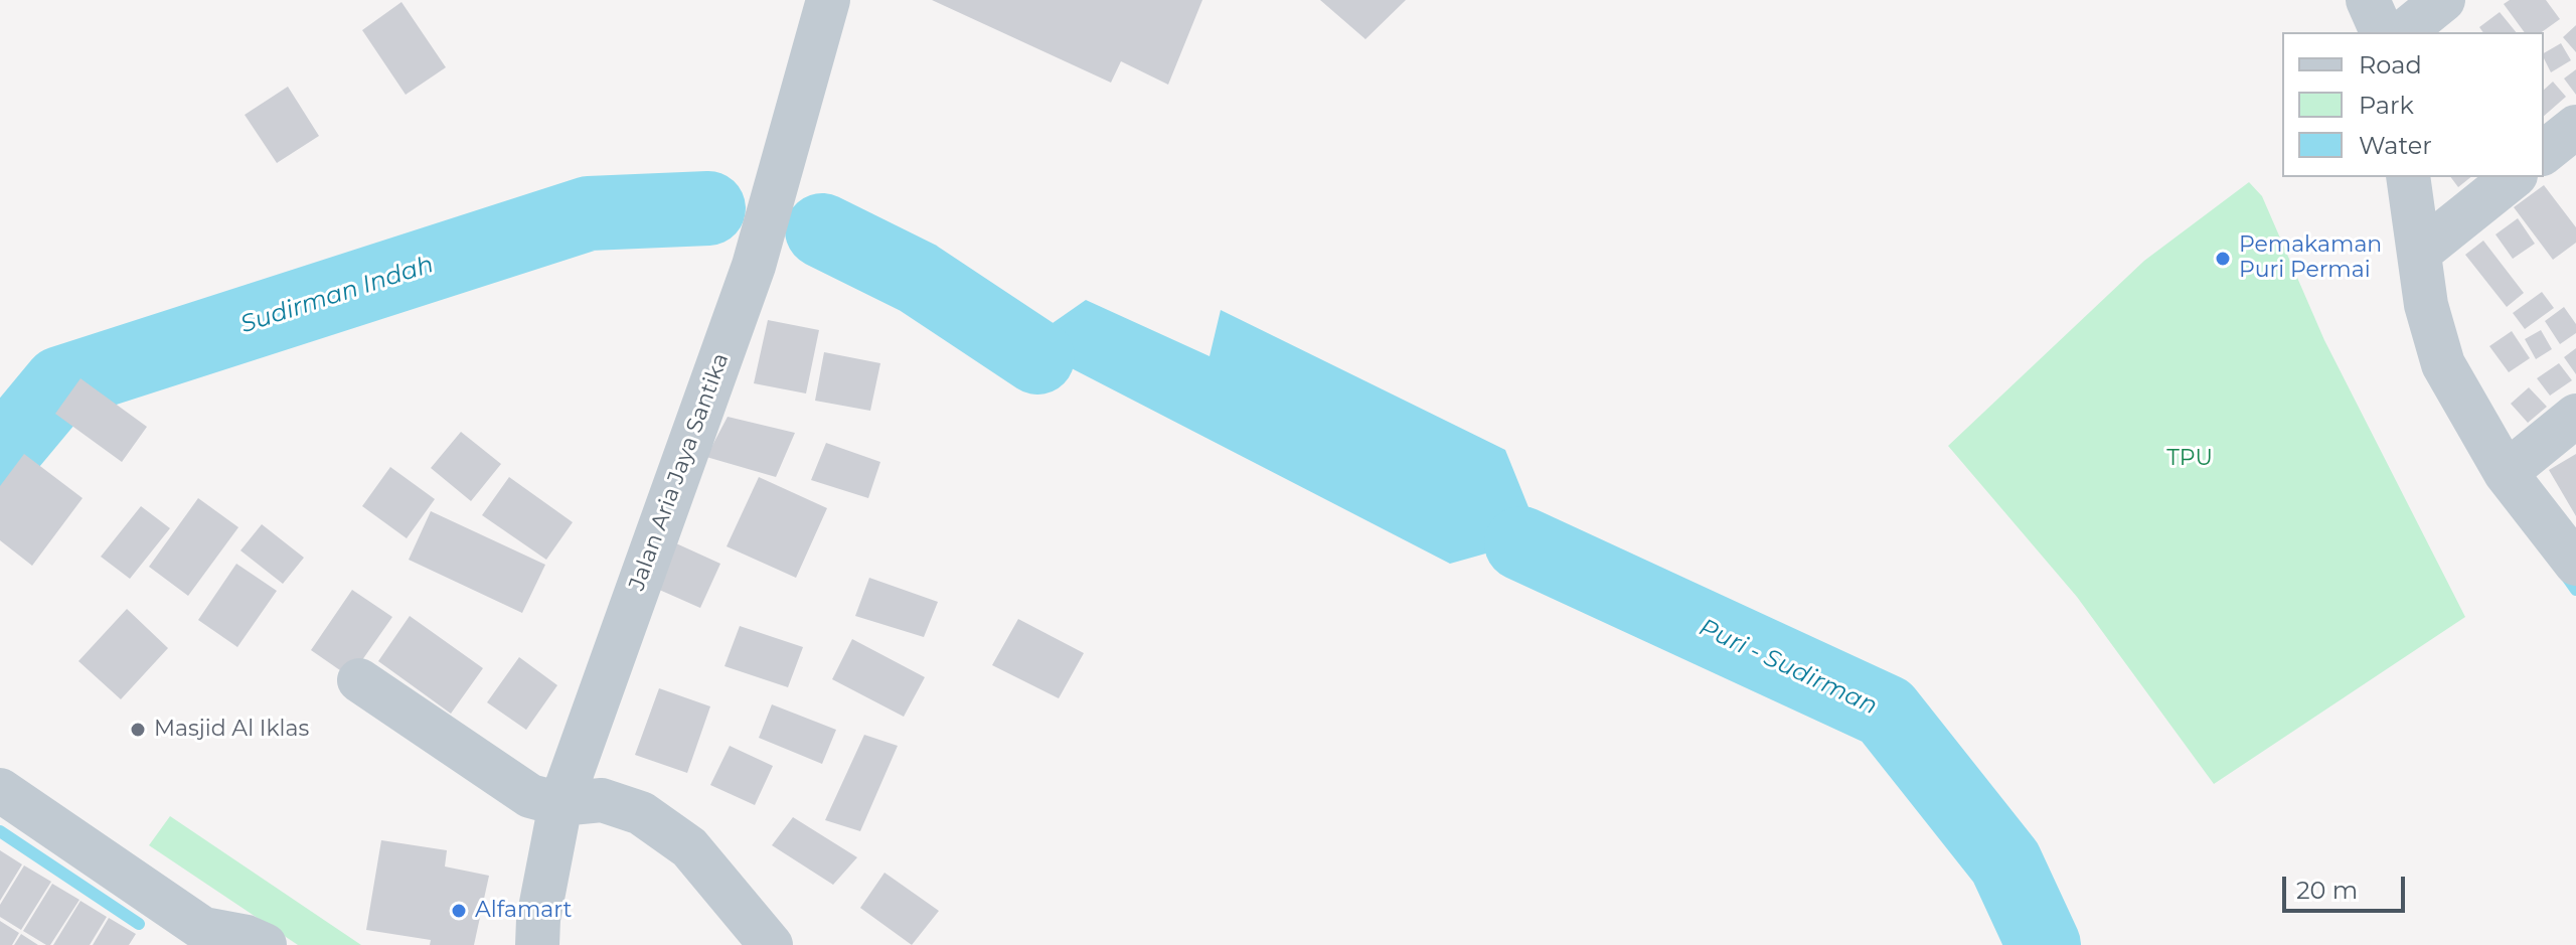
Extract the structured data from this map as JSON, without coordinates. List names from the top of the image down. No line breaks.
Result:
{"streets":{"street":["Jalan Aria Jaya Santika"]},"water":["Sudirman Indah","Puri - Sudirman"],"parks":["TPU"],"places":["Pemakaman Puri Permai","Masjid Al Iklas","Alfamart"],"legend":["Road","Park","Water"],"scale_bar":"20 m"}
